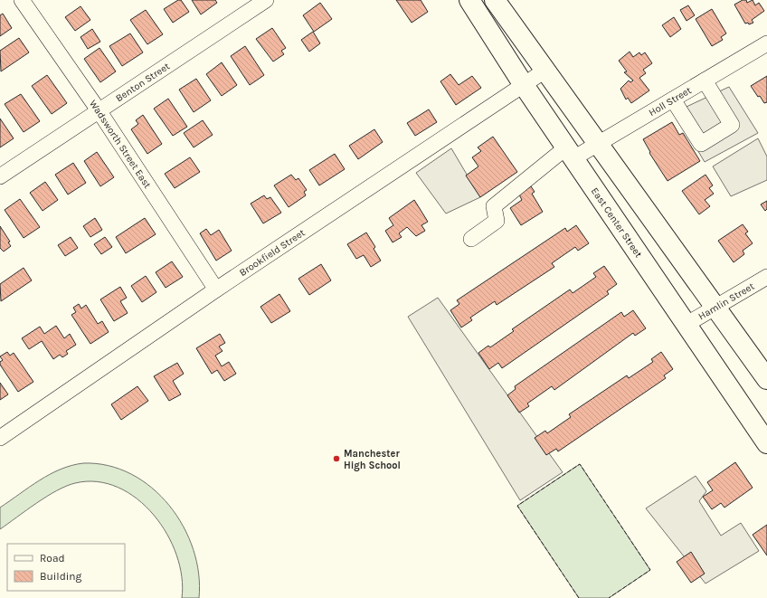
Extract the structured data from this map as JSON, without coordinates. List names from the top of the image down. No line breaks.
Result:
{"streets":{"main road":["East Center Street"],"street":["Benton Street","Holl Street","Wadsworth Street East","Brookfield Street","Hamlin Street"]},"crossings":[["Benton Street","Wadsworth Street East"],["Holl Street","East Center Street"],["Wadsworth Street East","Brookfield Street"],["East Center Street","Brookfield Street"],["East Center Street","Hamlin Street"]],"places":["Manchester High School"],"legend":["Road","Building"]}
